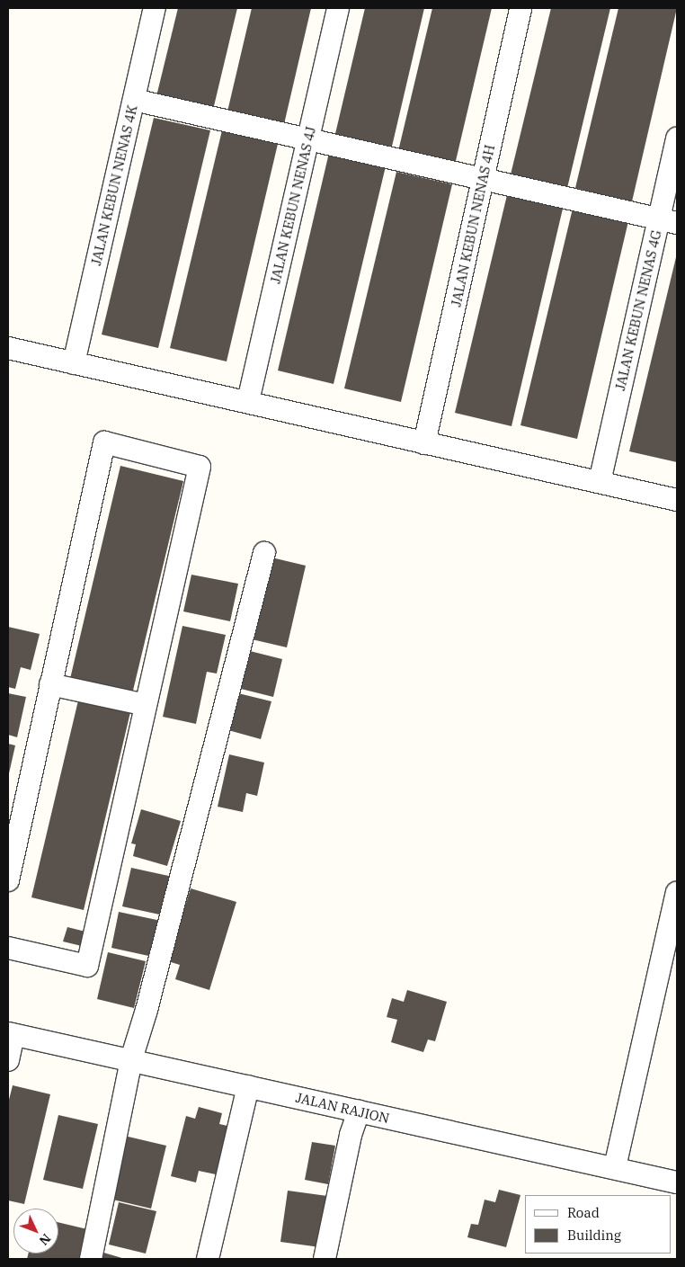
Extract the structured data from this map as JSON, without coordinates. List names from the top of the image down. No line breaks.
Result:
{"streets":{"street":["JALAN KEBUN NENAS 4K","JALAN KEBUN NENAS 4J","JALAN KEBUN NENAS 4H","JALAN KEBUN NENAS 4G","JALAN RAJION"]},"legend":["Road","Building"],"north":"bottom right"}
